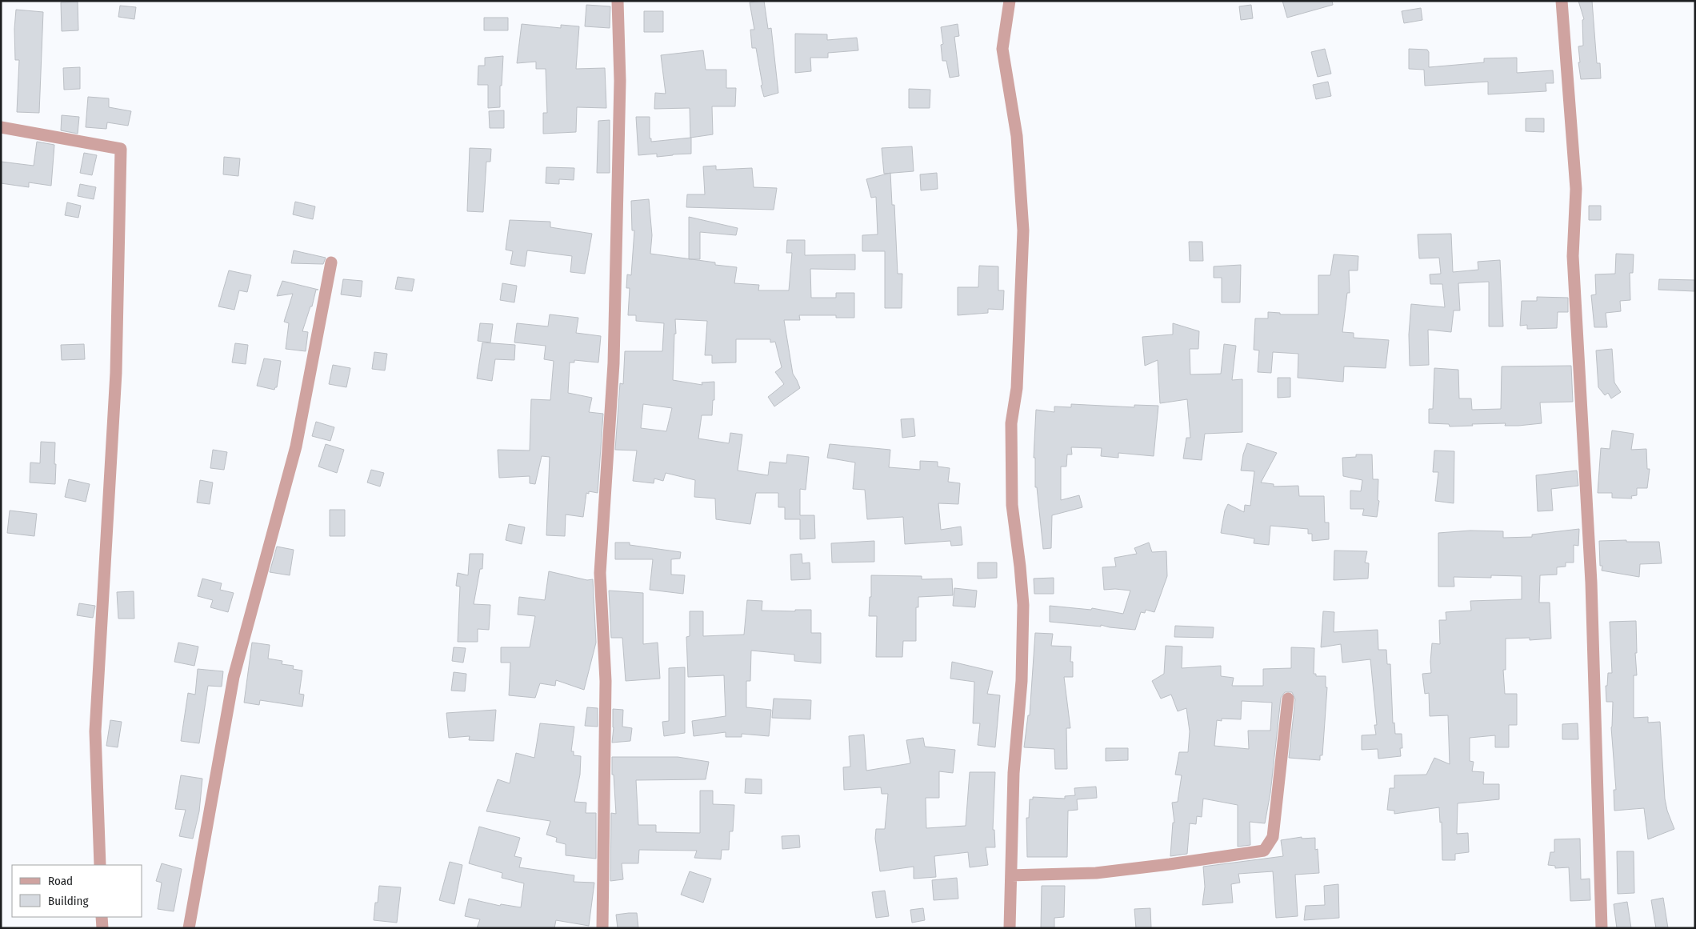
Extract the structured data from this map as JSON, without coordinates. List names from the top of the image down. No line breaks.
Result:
{"legend":["Road","Building"]}
